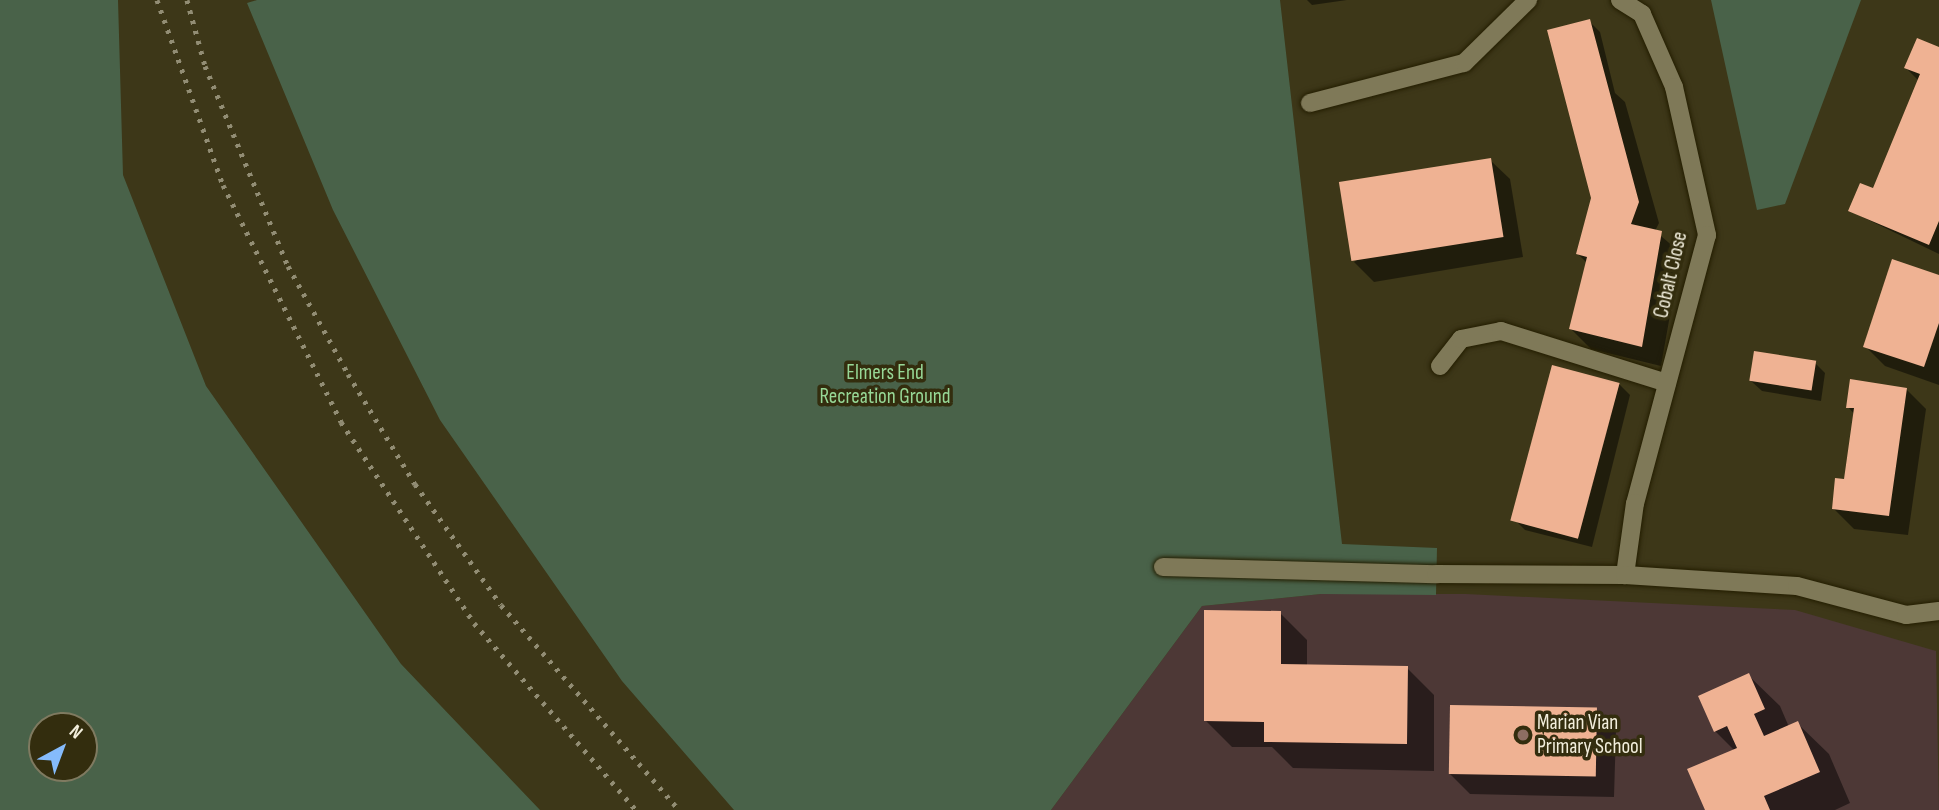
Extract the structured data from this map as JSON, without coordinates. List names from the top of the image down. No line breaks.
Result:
{"streets":{"street":["Cobalt Close"]},"parks":["Elmers End Recreation Ground"],"places":["Marian Vian Primary School"],"north":"top right"}
